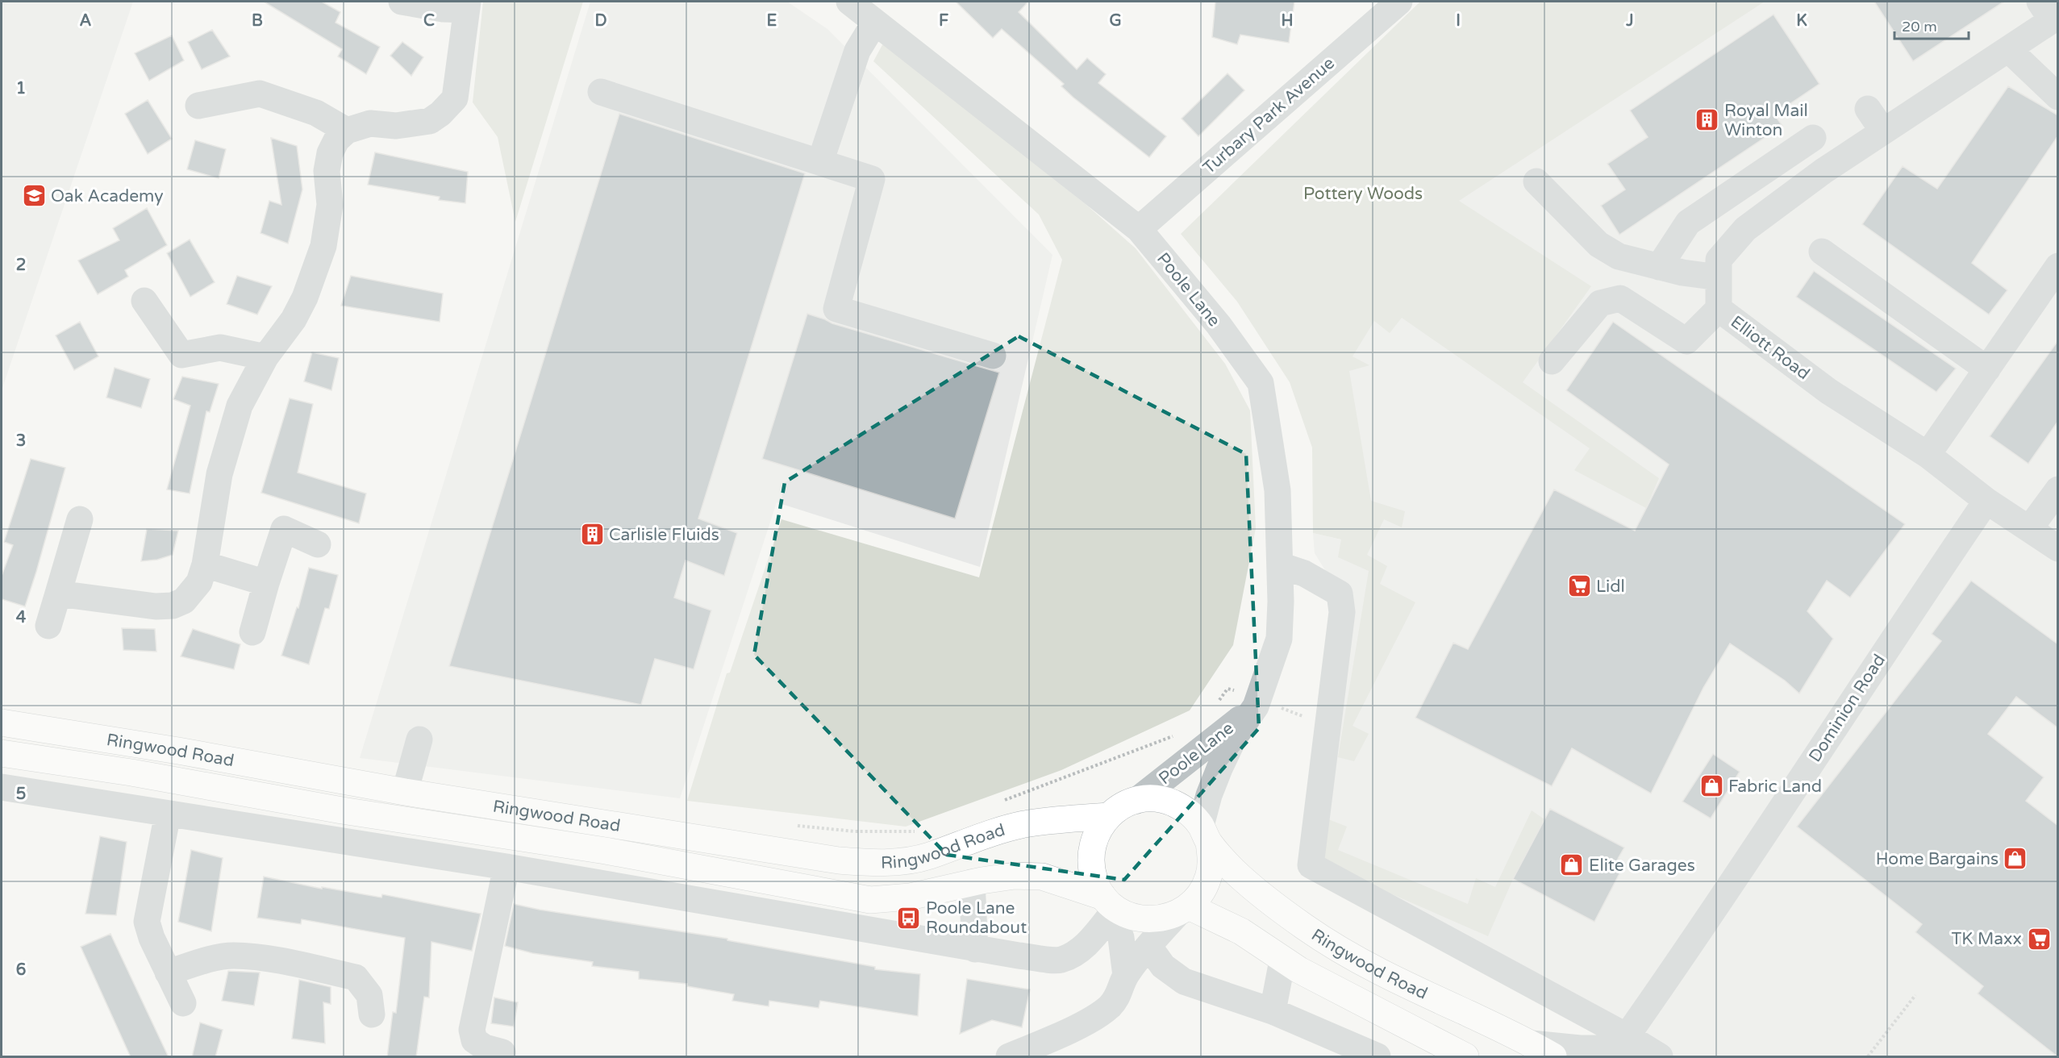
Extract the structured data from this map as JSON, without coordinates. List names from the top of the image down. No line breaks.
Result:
{"streets":{"highway":["Ringwood Road"],"street":["Turbary Park Avenue","Poole Lane","Elliott Road","Dominion Road"]},"crossings":[["Turbary Park Avenue","Poole Lane"],["Poole Lane","Ringwood Road"],["Elliott Road","Dominion Road"]],"parks":["Pottery Woods"],"places":{"building":["Royal Mail Winton","Carlisle Fluids"],"school or university":["Oak Academy"],"supermarket":["Lidl","TK Maxx"],"shop":["Fabric Land","Home Bargains","Elite Garages"],"bus stop":["Poole Lane Roundabout"]},"scale_bar":"20 m","grid":{"columns":["A","B","C","D","E","F","G","H","I","J","K"],"rows":["1","2","3","4","5","6"]}}
